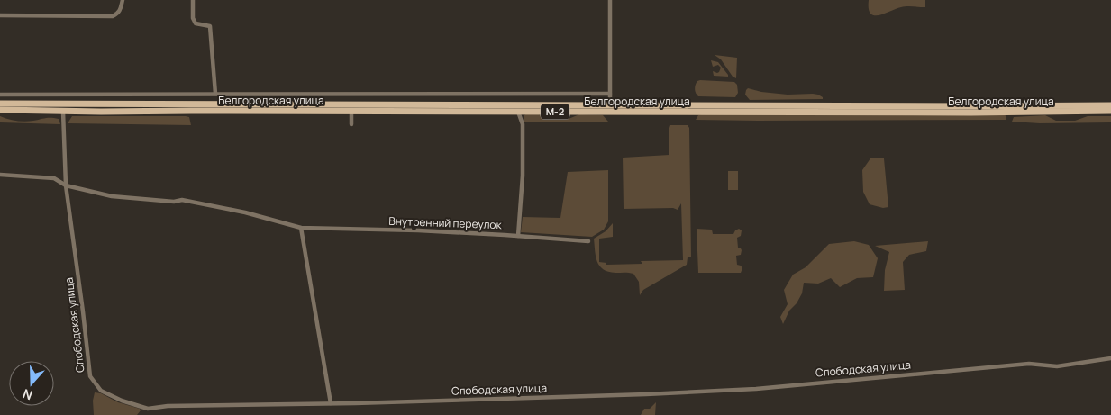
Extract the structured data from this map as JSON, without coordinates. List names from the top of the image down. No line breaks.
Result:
{"streets":{"main road":["Белгородская улица","М-2"],"street":["Внутренний переулок","Слободская улица"]},"crossings":[["Белгородская улица","Слободская улица"],["Внутренний переулок","Слободская улица"]],"north":"bottom"}
